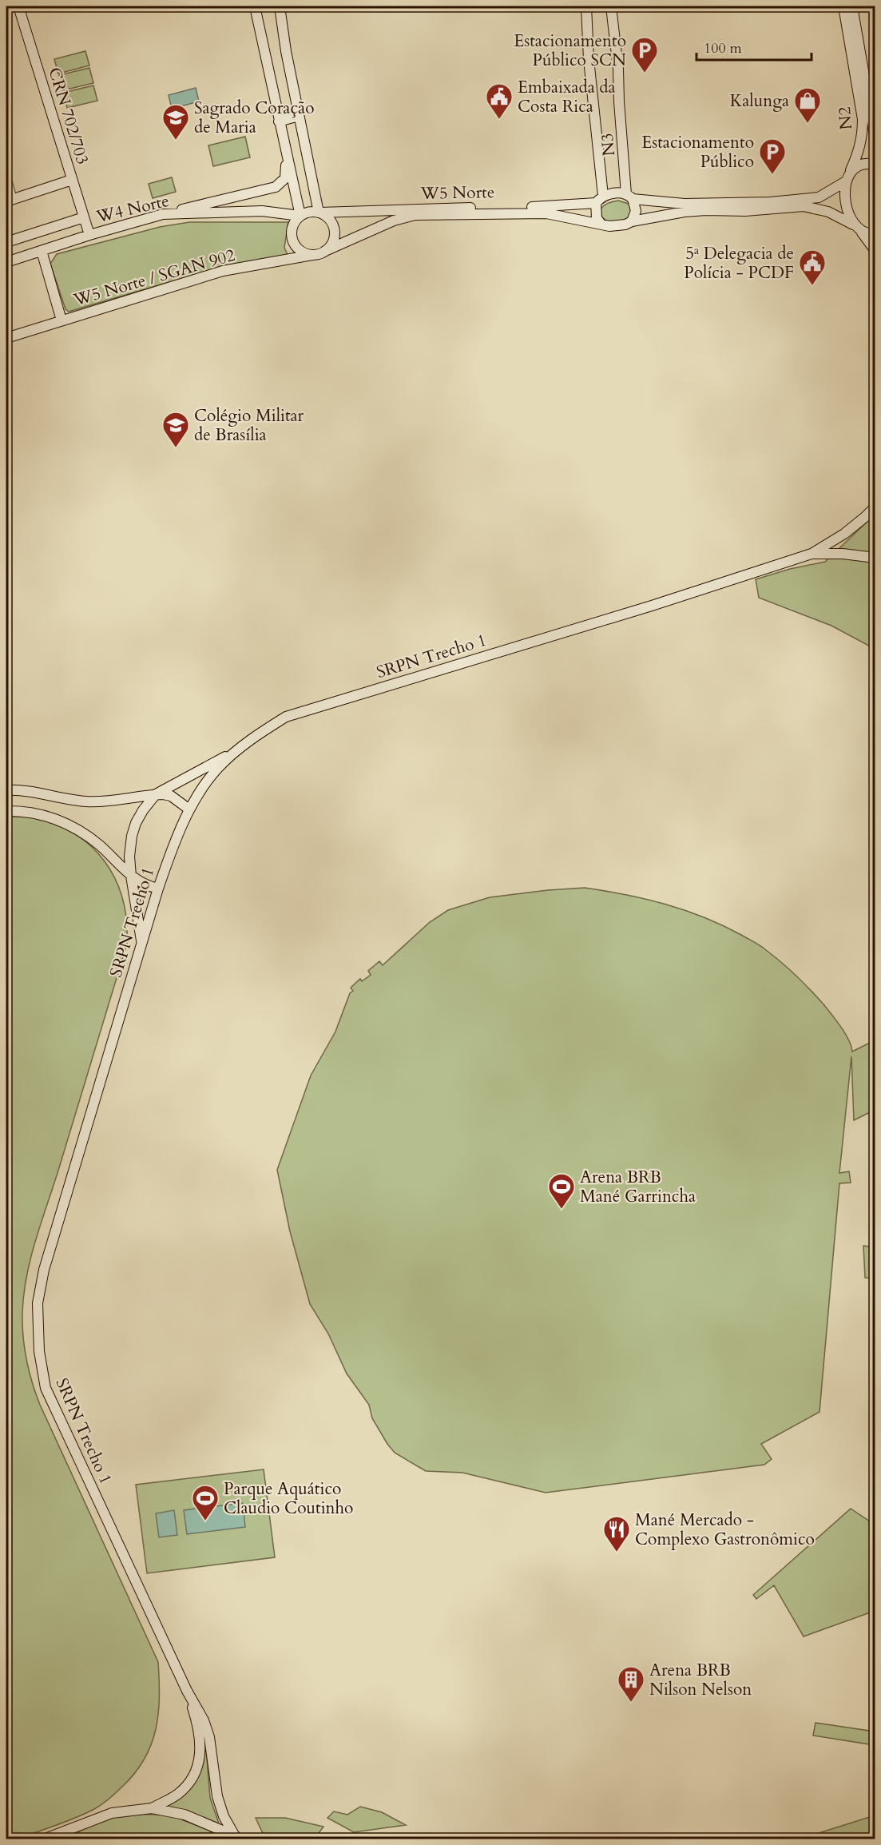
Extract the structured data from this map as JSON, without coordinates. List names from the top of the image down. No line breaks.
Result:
{"streets":{"main road":["CRN 702/703","N2","N3","W5 Norte","W4 Norte","W5 Norte / SGAN 902","SRPN Trecho 1"]},"crossings":[["CRN 702/703","W4 Norte"],["N3","W5 Norte"],["W5 Norte","W4 Norte"],["W5 Norte","W5 Norte / SGAN 902"],["W4 Norte","W5 Norte / SGAN 902"]],"places":{"parking":["Estacionamento Público SCN","Estacionamento Público"],"public building":["Embaixada da Costa Rica","5ª Delegacia de Polícia - PCDF"],"shop":["Kalunga"],"school or university":["Sagrado Coração de Maria","Colégio Militar de Brasília"],"sports":["Arena BRB Mané Garrincha","Parque Aquático Claudio Coutinho"],"restaurant":["Mané Mercado - Complexo Gastronômico"],"building":["Arena BRB Nilson Nelson"]},"scale_bar":"100 m"}
